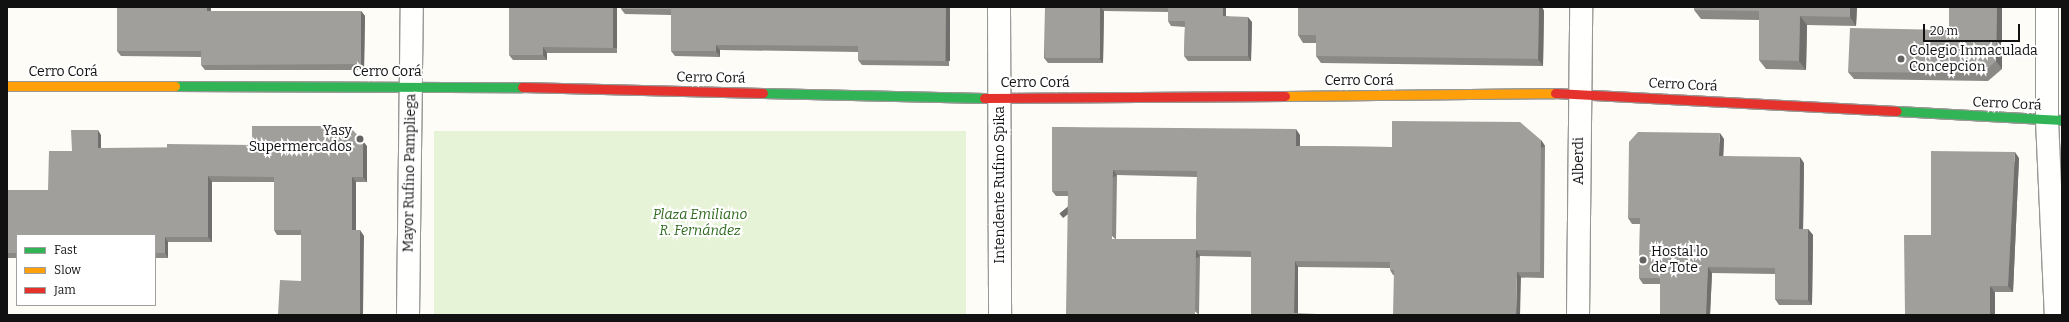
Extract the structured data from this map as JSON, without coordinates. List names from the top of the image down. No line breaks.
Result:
{"streets":{"street":["Cerro Corá","Alberdi","Mayor Rufino Pampliega","Intendente Rufino Spika"]},"crossings":[["Cerro Corá","Alberdi"],["Cerro Corá","Mayor Rufino Pampliega"],["Cerro Corá","Intendente Rufino Spika"]],"parks":["Plaza Emiliano R. Fernández"],"places":["Colegio Inmaculada Concepcion","Yasy Supermercados","Hostal lo de Tote"],"legend":["Fast","Slow","Jam"],"scale_bar":"20 m"}
